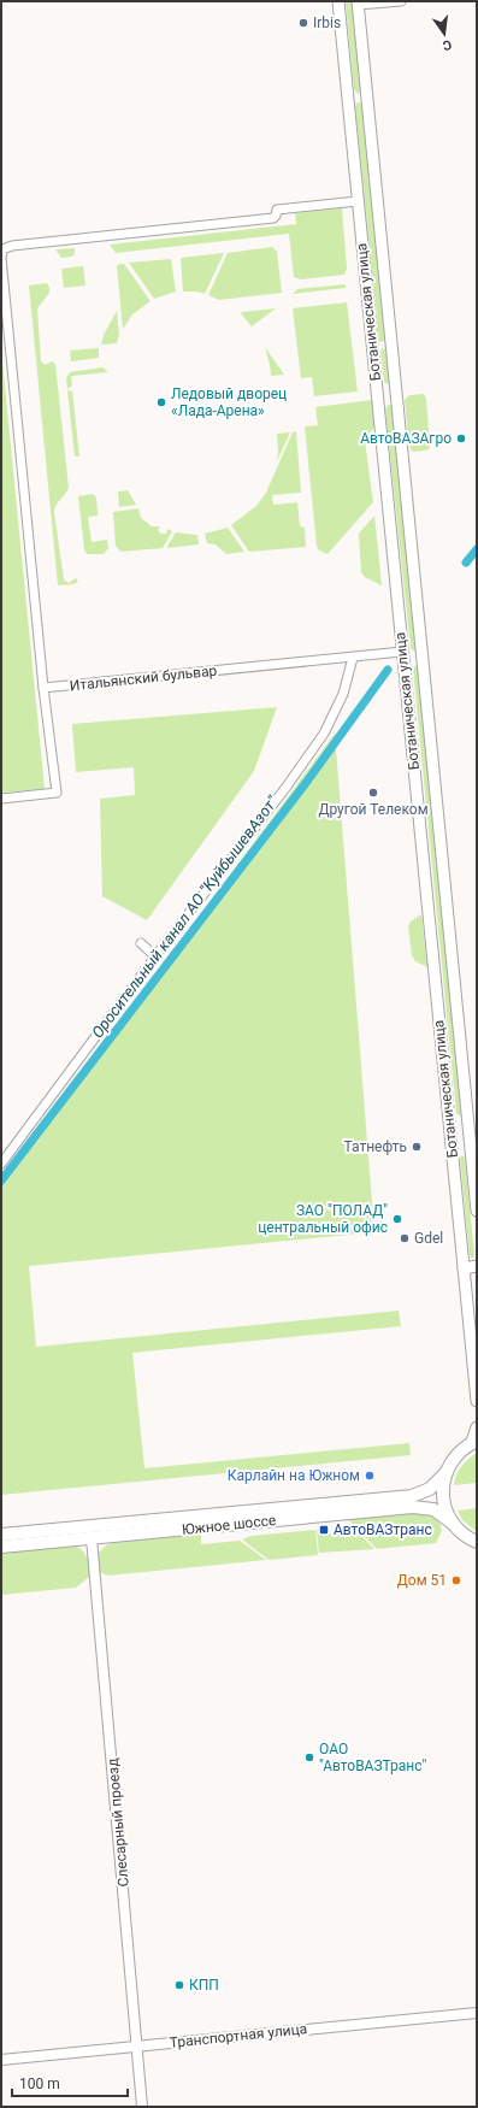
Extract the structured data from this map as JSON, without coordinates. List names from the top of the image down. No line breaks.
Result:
{"streets":{"main road":["Ботаническая улица","Южное шоссе"],"street":["Итальянский бульвар","Слесарный проезд","Транспортная улица"]},"crossings":[["Ботаническая улица","Итальянский бульвар"],["Южное шоссе","Слесарный проезд"],["Слесарный проезд","Транспортная улица"]],"water":["Оросительный канал АО \"КуйбышевАзот\""],"places":{"other":["Irbis","Ледовый дворец «Лада-Арена»","АвтоВАЗАгро","Другой Телеком","Татнефть","ЗАО \"ПОЛАД\" центральный офис","Gdel","Карлайн на Южном","Дом 51","ОАО \"АвтоВАЗТранс\"","КПП"],"transit":["АвтоВАЗтранс"]},"scale_bar":"100 m","north":"bottom"}
